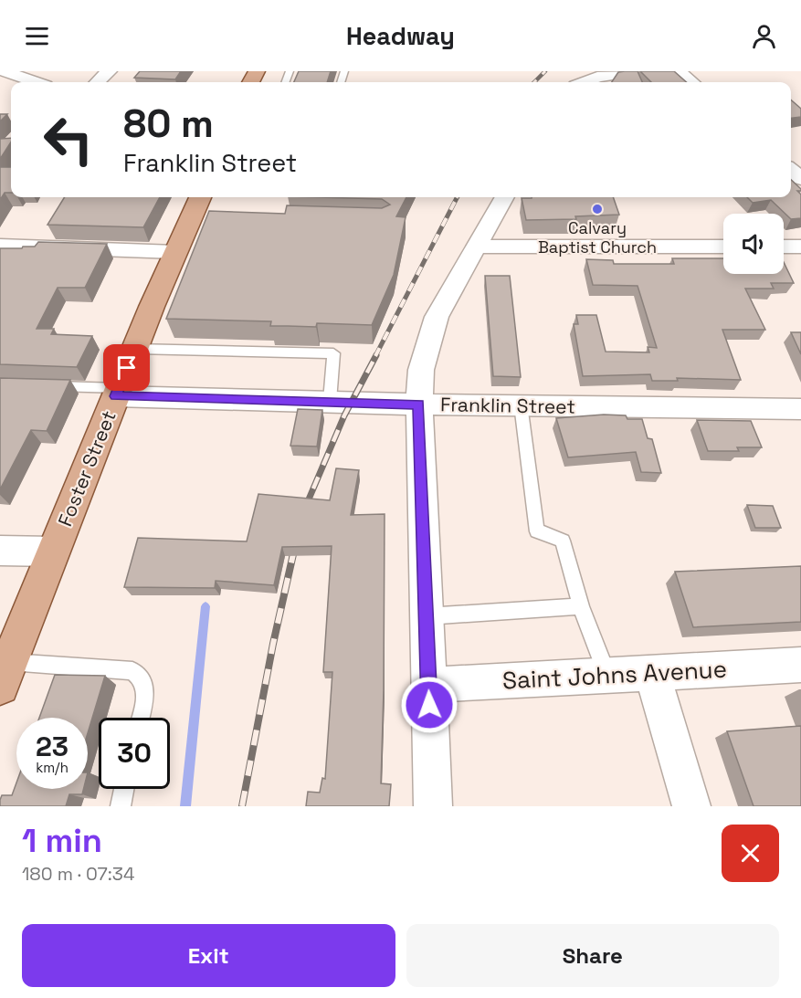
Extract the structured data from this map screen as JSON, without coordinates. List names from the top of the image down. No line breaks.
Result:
{"streets":{"main road":["Foster Street"],"street":["Franklin Street","Saint Johns Avenue"]},"crossings":[["Franklin Street","Foster Street"]],"places":["Calvary Baptist Church"],"page":{"header":"Headway","turn":["80 m","Franklin Street"],"speed":"23 km/h","limit":"30","heading":["1 min","180 m · 07:34"],"buttons":["Exit","Share"]}}
